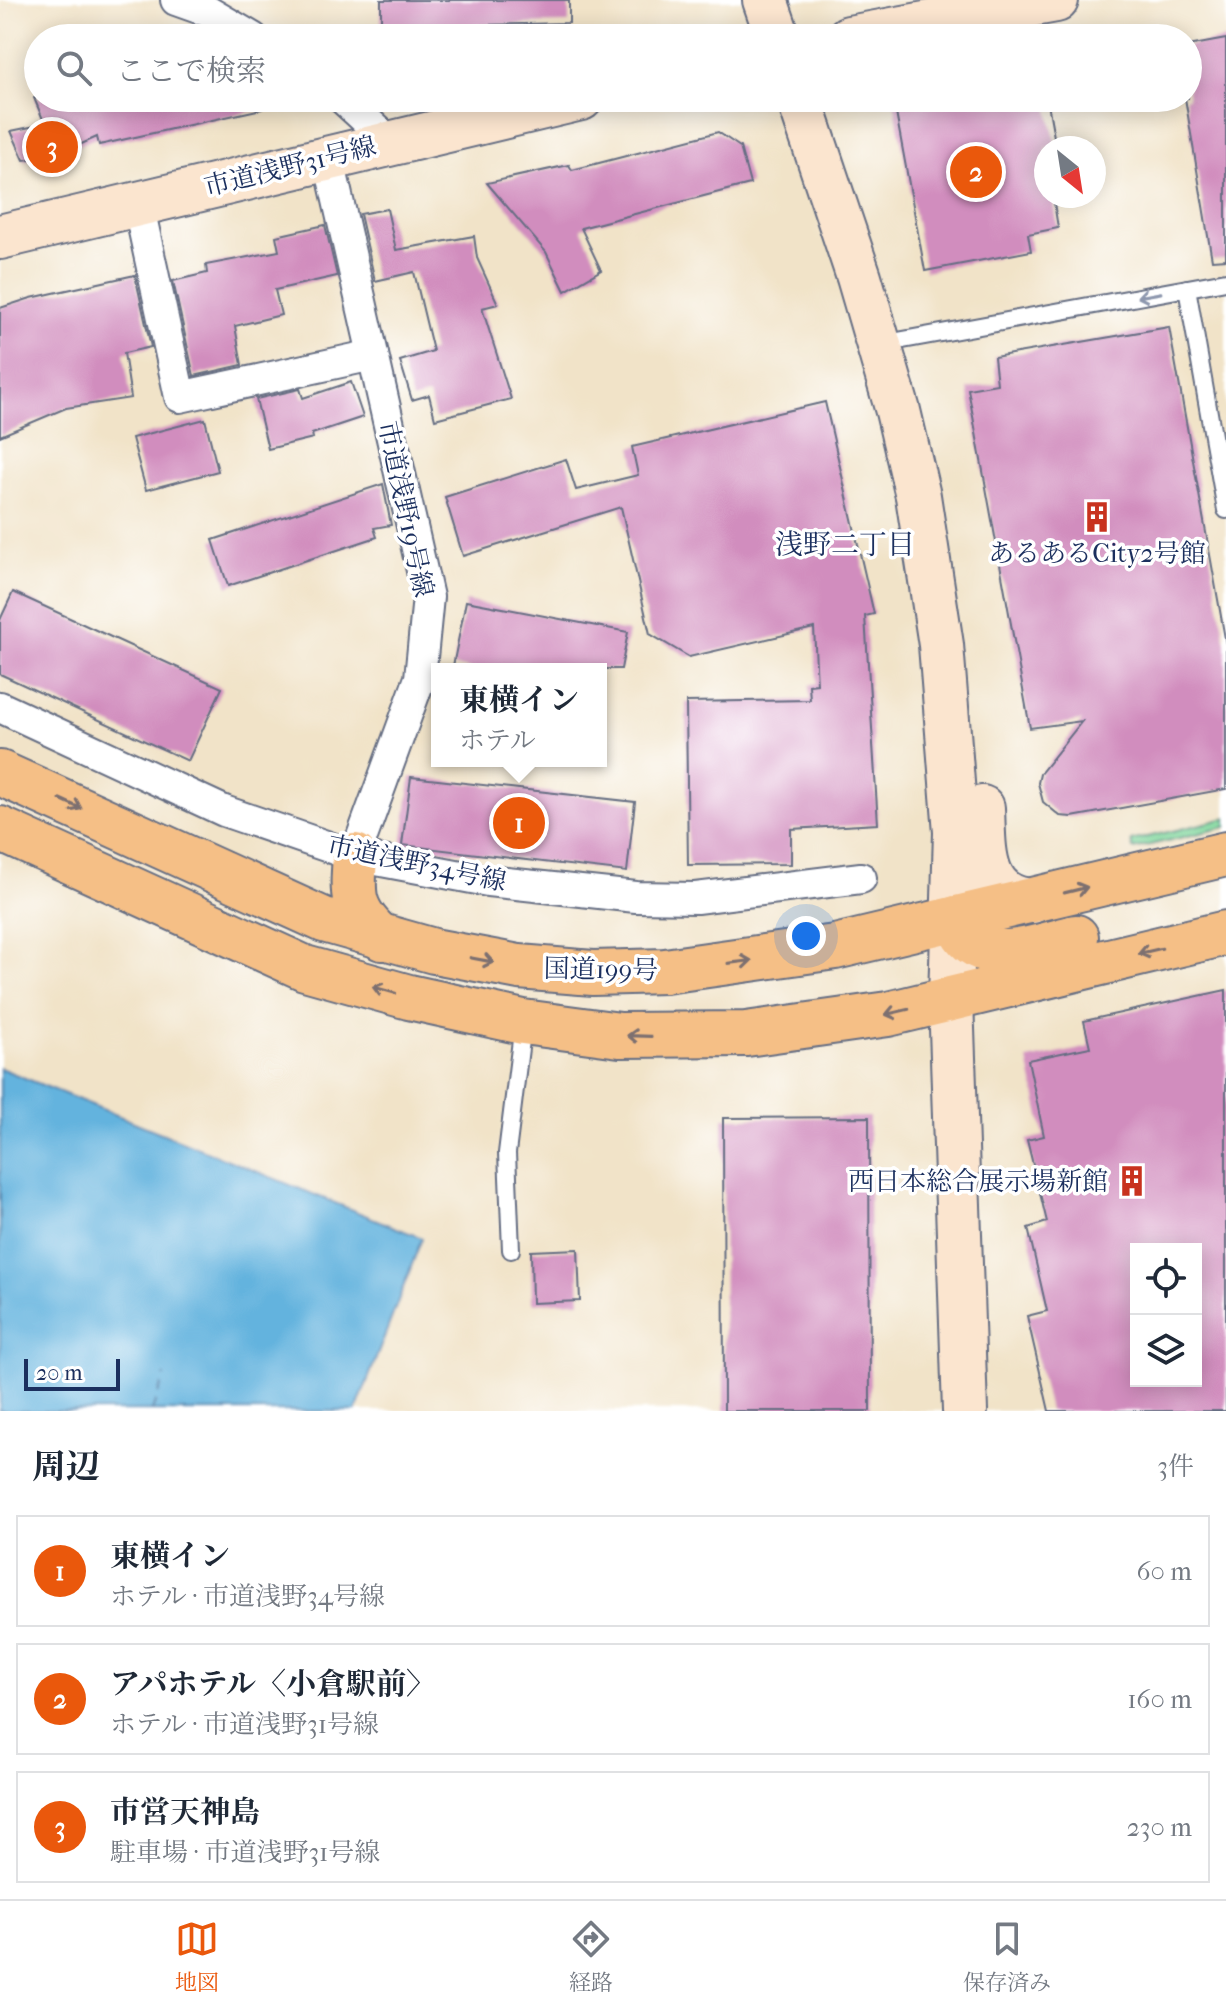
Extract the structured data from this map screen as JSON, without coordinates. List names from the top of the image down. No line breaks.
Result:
{"streets":{"highway":["国道199号"],"street":["市道浅野31号線","市道浅野19号線","市道浅野34号線"]},"crossings":[["市道浅野31号線","市道浅野19号線"],["市道浅野19号線","市道浅野34号線"]],"districts":["浅野二丁目"],"places":{"building":["あるあるCity2号館","西日本総合展示場新館"]},"scale_bar":"20 m","north":"bottom right","page":{"search":"ここで検索","pins":["3","2","1"],"popup":["東横イン","ホテル"],"scale":"20 m","heading":["周辺","3件"],"list":[{"mark":"1","name":"東横イン","note":"ホテル · 市道浅野34号線","value":"60 m"},{"mark":"2","name":"アパホテル〈小倉駅前〉","note":"ホテル · 市道浅野31号線","value":"160 m"},{"mark":"3","name":"市営天神島","note":"駐車場 · 市道浅野31号線","value":"230 m"}],"nav":["地図","経路","保存済み"]}}
